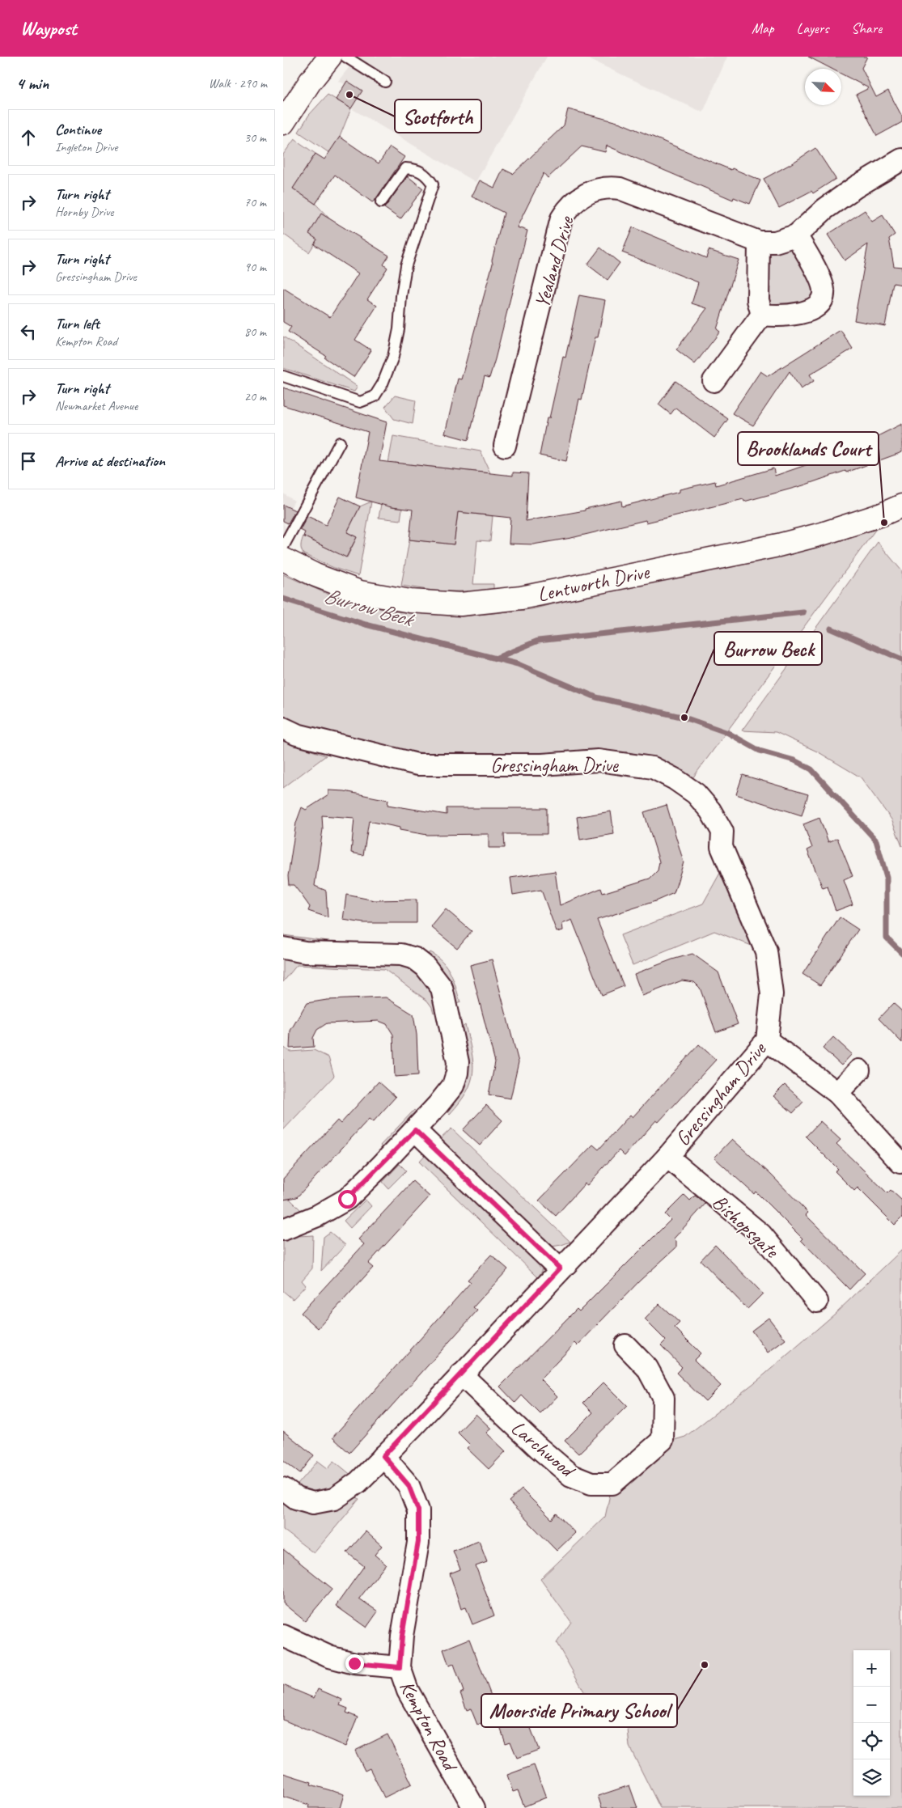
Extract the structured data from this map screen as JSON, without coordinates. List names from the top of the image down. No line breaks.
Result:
{"streets":{"street":["Yealand Drive","Lentworth Drive","Gressingham Drive","Bishopsgate","Larchwood","Kempton Road"]},"crossings":[["Gressingham Drive","Bishopsgate"],["Gressingham Drive","Larchwood"],["Gressingham Drive","Kempton Road"]],"water":["Burrow Beck"],"places":["Scotforth","Brooklands Court","Burrow Beck","Moorside Primary School"],"north":"bottom right","page":{"header":"Waypost","nav":["Map","Layers","Share"],"heading":["4 min","Walk · 290 m"],"list":[["Continue","Ingleton Drive","30 m"],["Turn right","Hornby Drive","70 m"],["Turn right","Gressingham Drive","90 m"],["Turn left","Kempton Road","80 m"],["Turn right","Newmarket Avenue","20 m"],"Arrive at destination"],"map_buttons":["+","−"]}}
